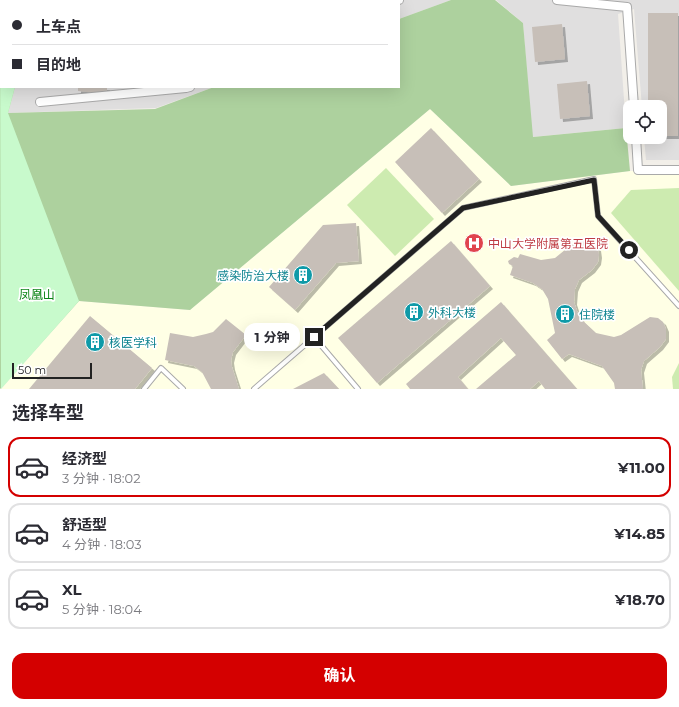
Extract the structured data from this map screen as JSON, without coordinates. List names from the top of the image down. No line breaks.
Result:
{"parks":["凤凰山"],"places":{"hospital":["中山大学附属第五医院"],"building":["感染防治大楼","外科大楼","住院楼","核医学科"]},"scale_bar":"50 m","page":{"banner":["上车点","目的地"],"bubble":"1 分钟","scale":"50 m","heading":"选择车型","list":[{"name":"经济型","note":"3 分钟 · 18:02","value":"¥11.00"},{"name":"舒适型","note":"4 分钟 · 18:03","value":"¥14.85"},{"name":"XL","note":"5 分钟 · 18:04","value":"¥18.70"}],"buttons":"确认"}}
